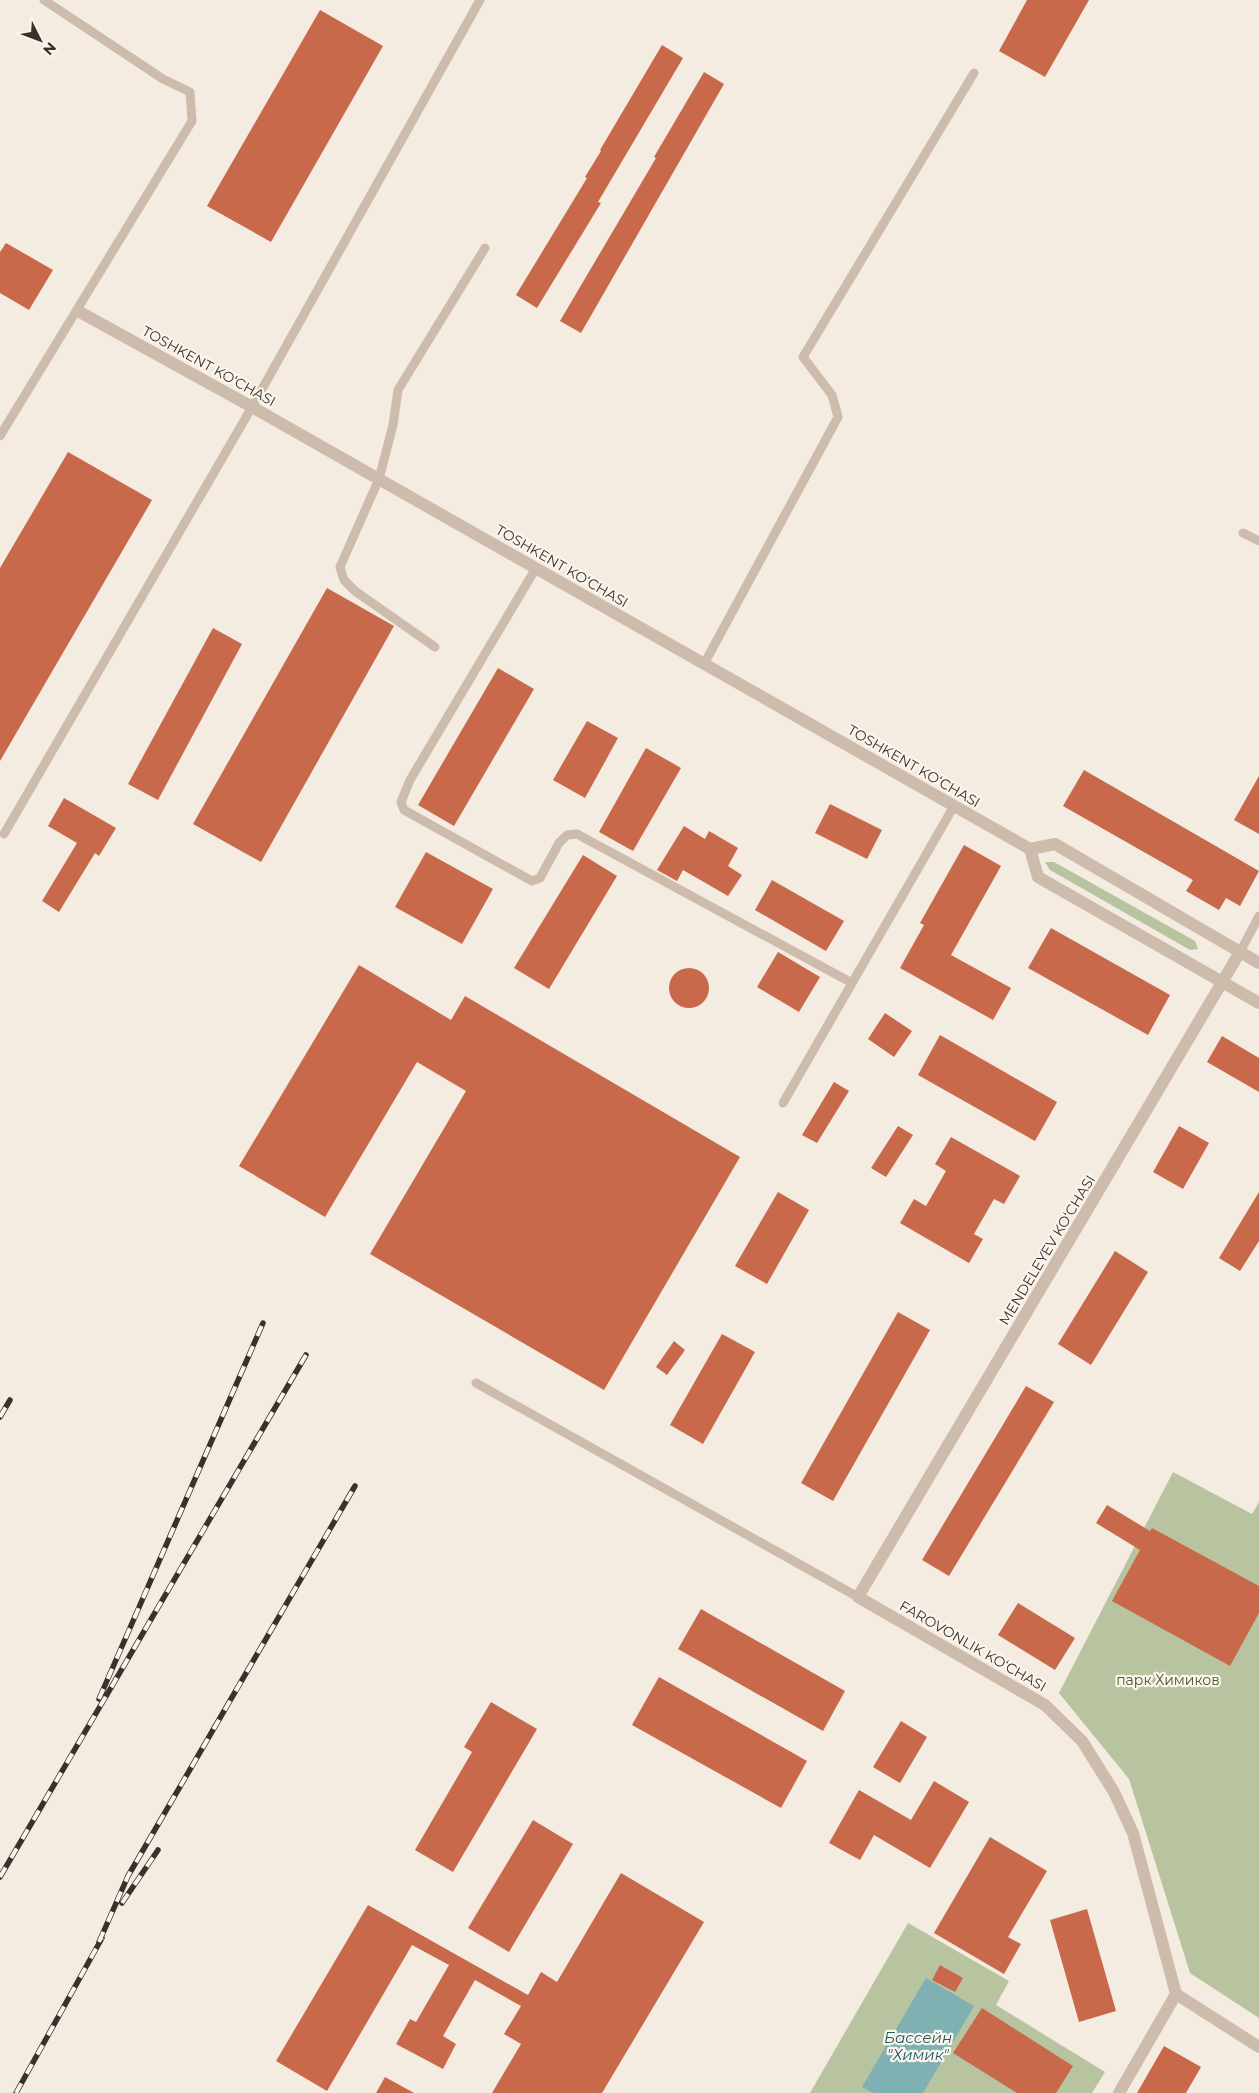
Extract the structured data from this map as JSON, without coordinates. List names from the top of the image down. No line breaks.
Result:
{"streets":{"street":["TOSHKENT KO‘CHASI","MENDELEYEV KO‘CHASI","FAROVONLIK KO‘CHASI"]},"crossings":[["MENDELEYEV KO‘CHASI","FAROVONLIK KO‘CHASI"]],"water":["Бассейн \"Химик\""],"parks":["парк Химиков"],"north":"bottom right"}
